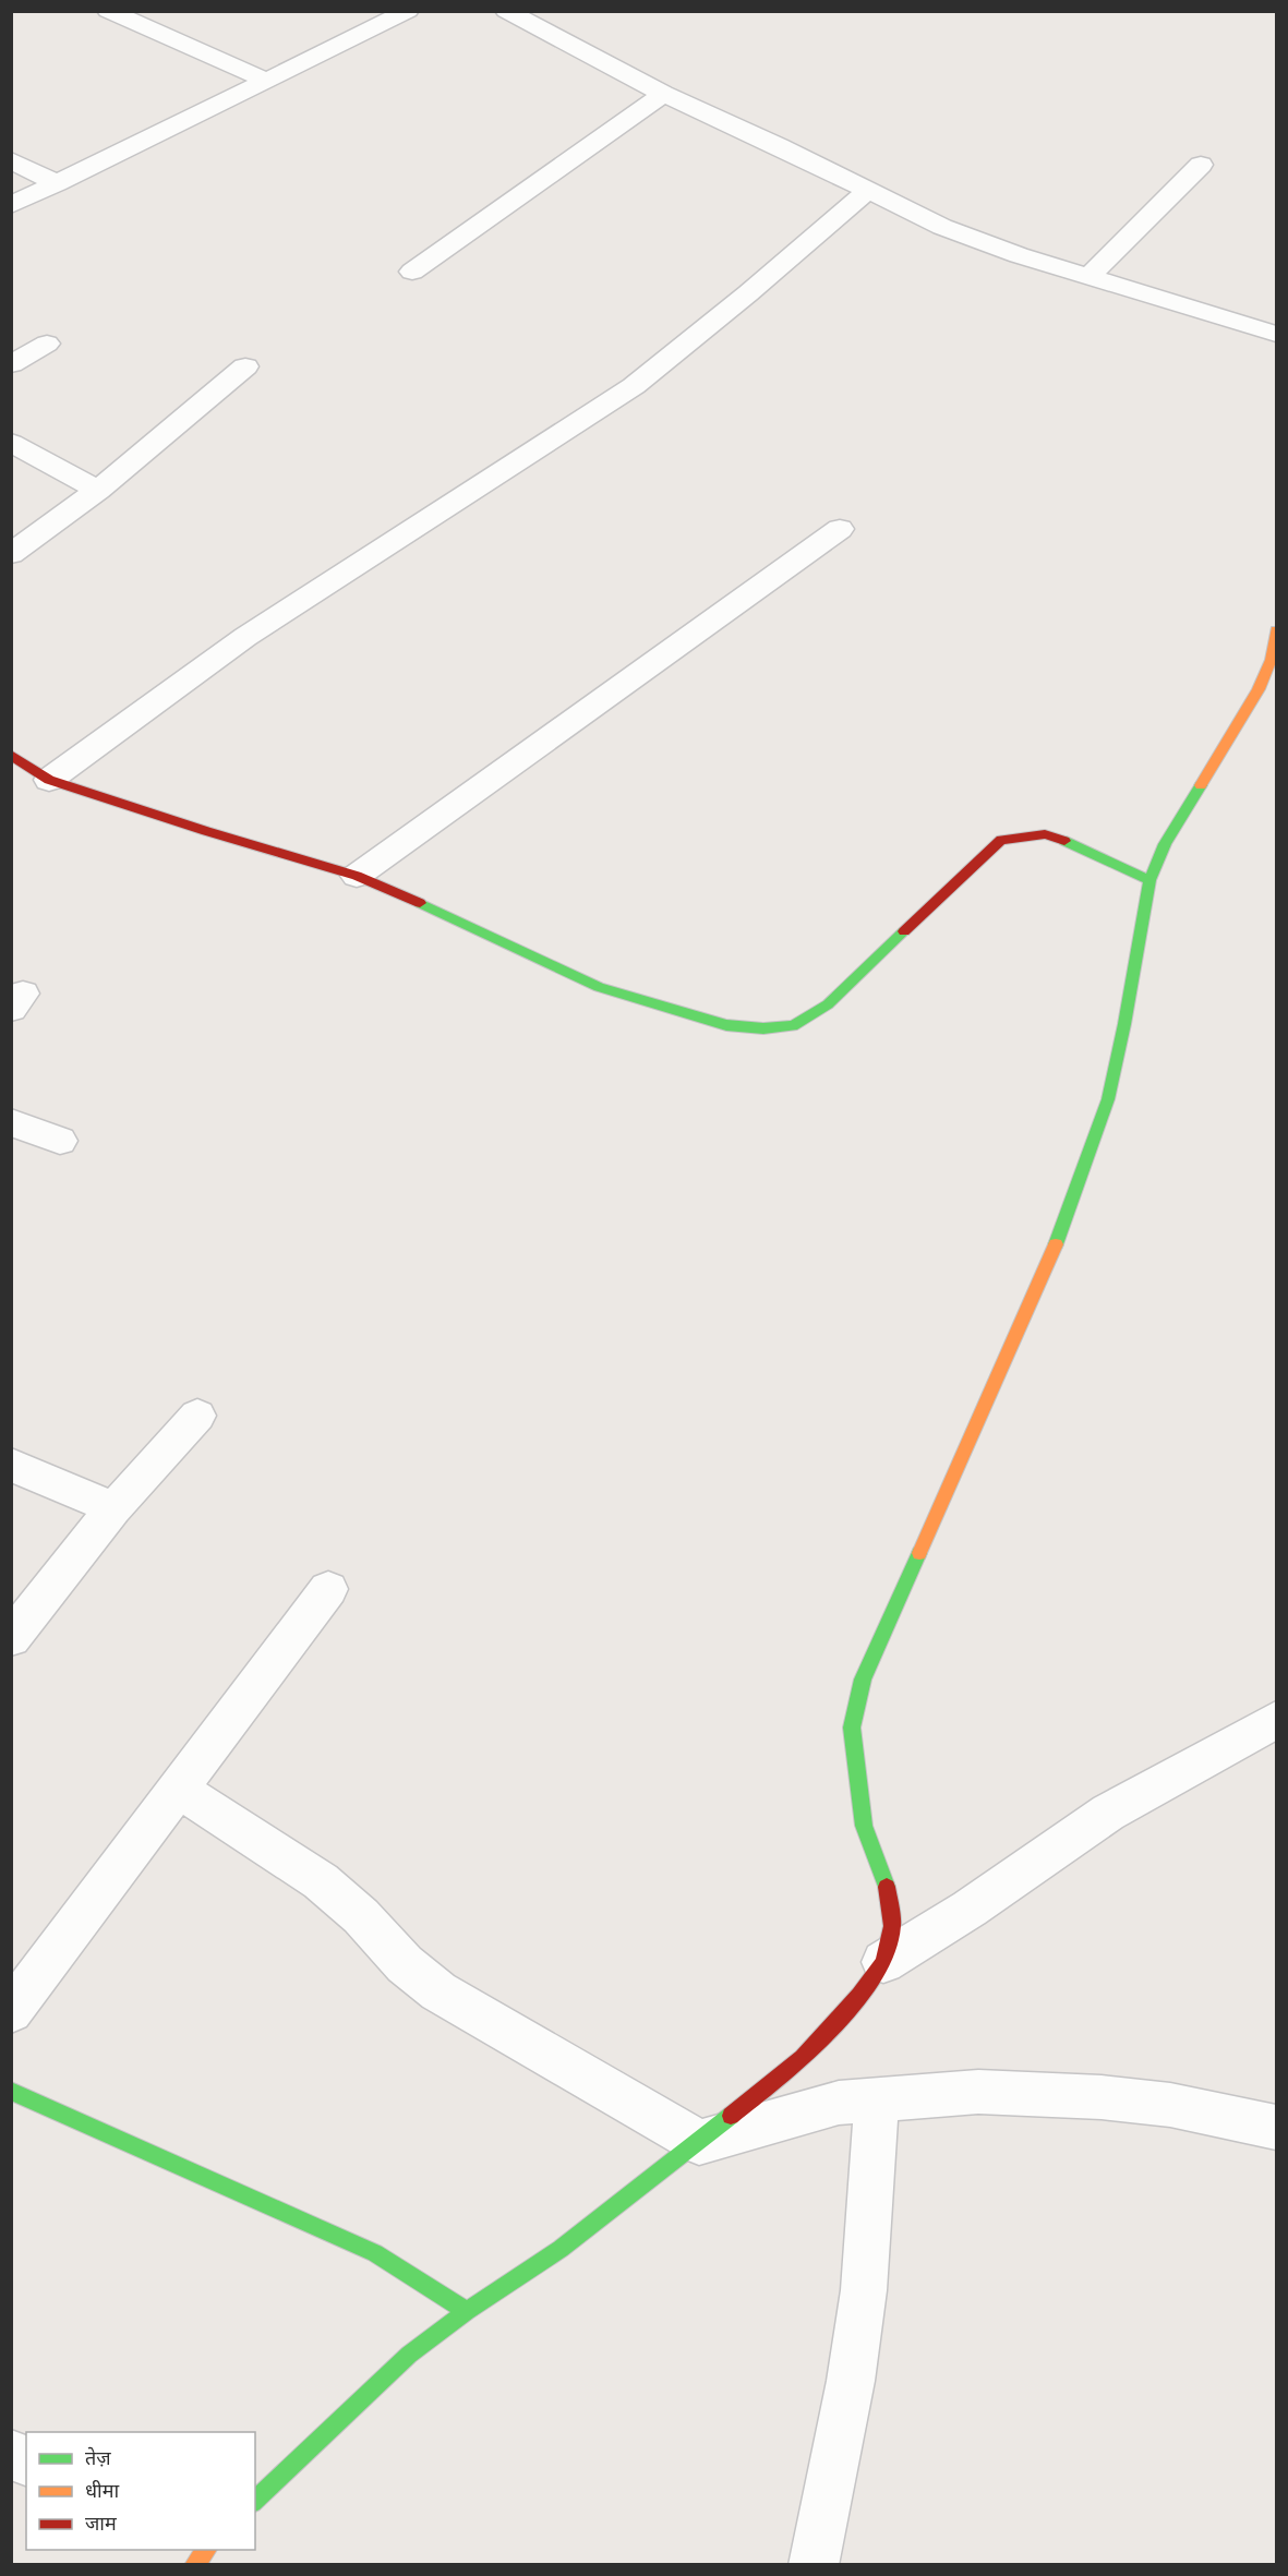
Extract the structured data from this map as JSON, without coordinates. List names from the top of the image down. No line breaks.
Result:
{"legend":["तेज़","धीमा","जाम"]}
